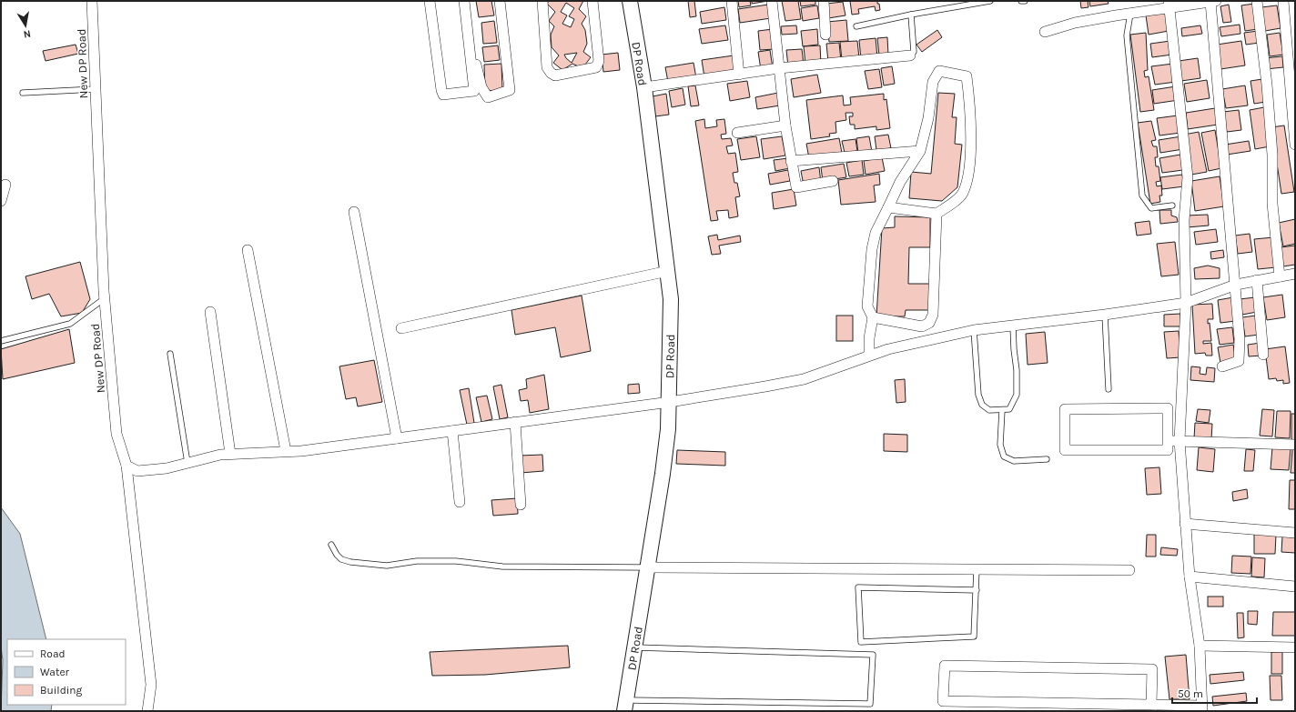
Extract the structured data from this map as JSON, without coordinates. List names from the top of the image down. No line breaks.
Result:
{"streets":{"street":["New DP Road","DP Road"]},"legend":["Road","Water","Building"],"scale_bar":"50 m","north":"bottom"}
